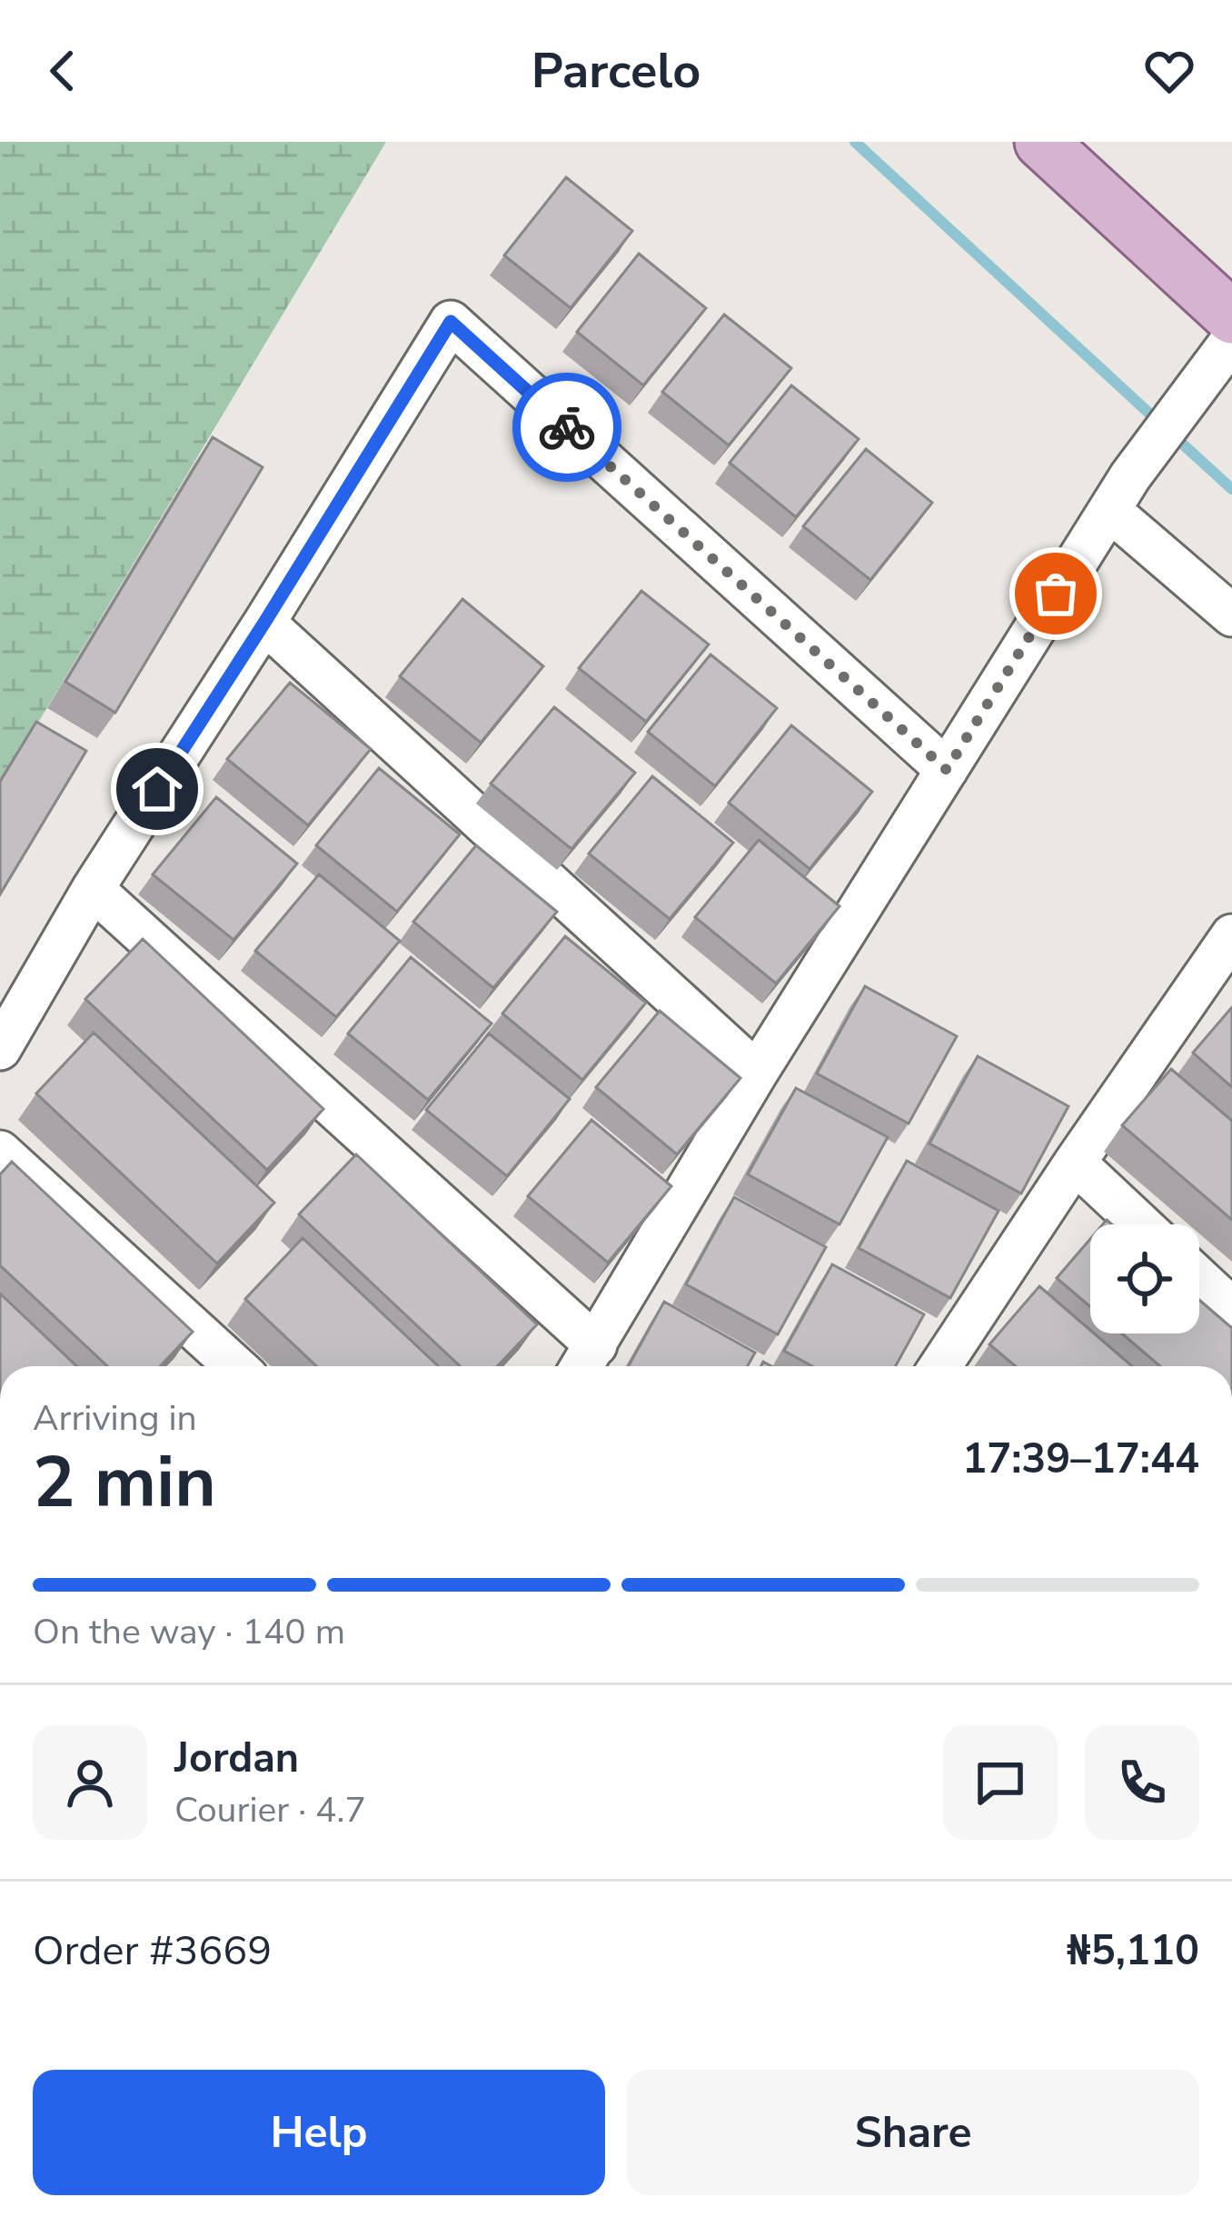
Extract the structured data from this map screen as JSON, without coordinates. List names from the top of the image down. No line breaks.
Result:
{"page":{"header":"Parcelo","heading":["2 min","Arriving in","17:39–17:44"],"panel":["Jordan","Courier · 4.7","Order #3669","₦5,110"],"bar":"On the way · 140 m","buttons":["Help","Share"]}}
